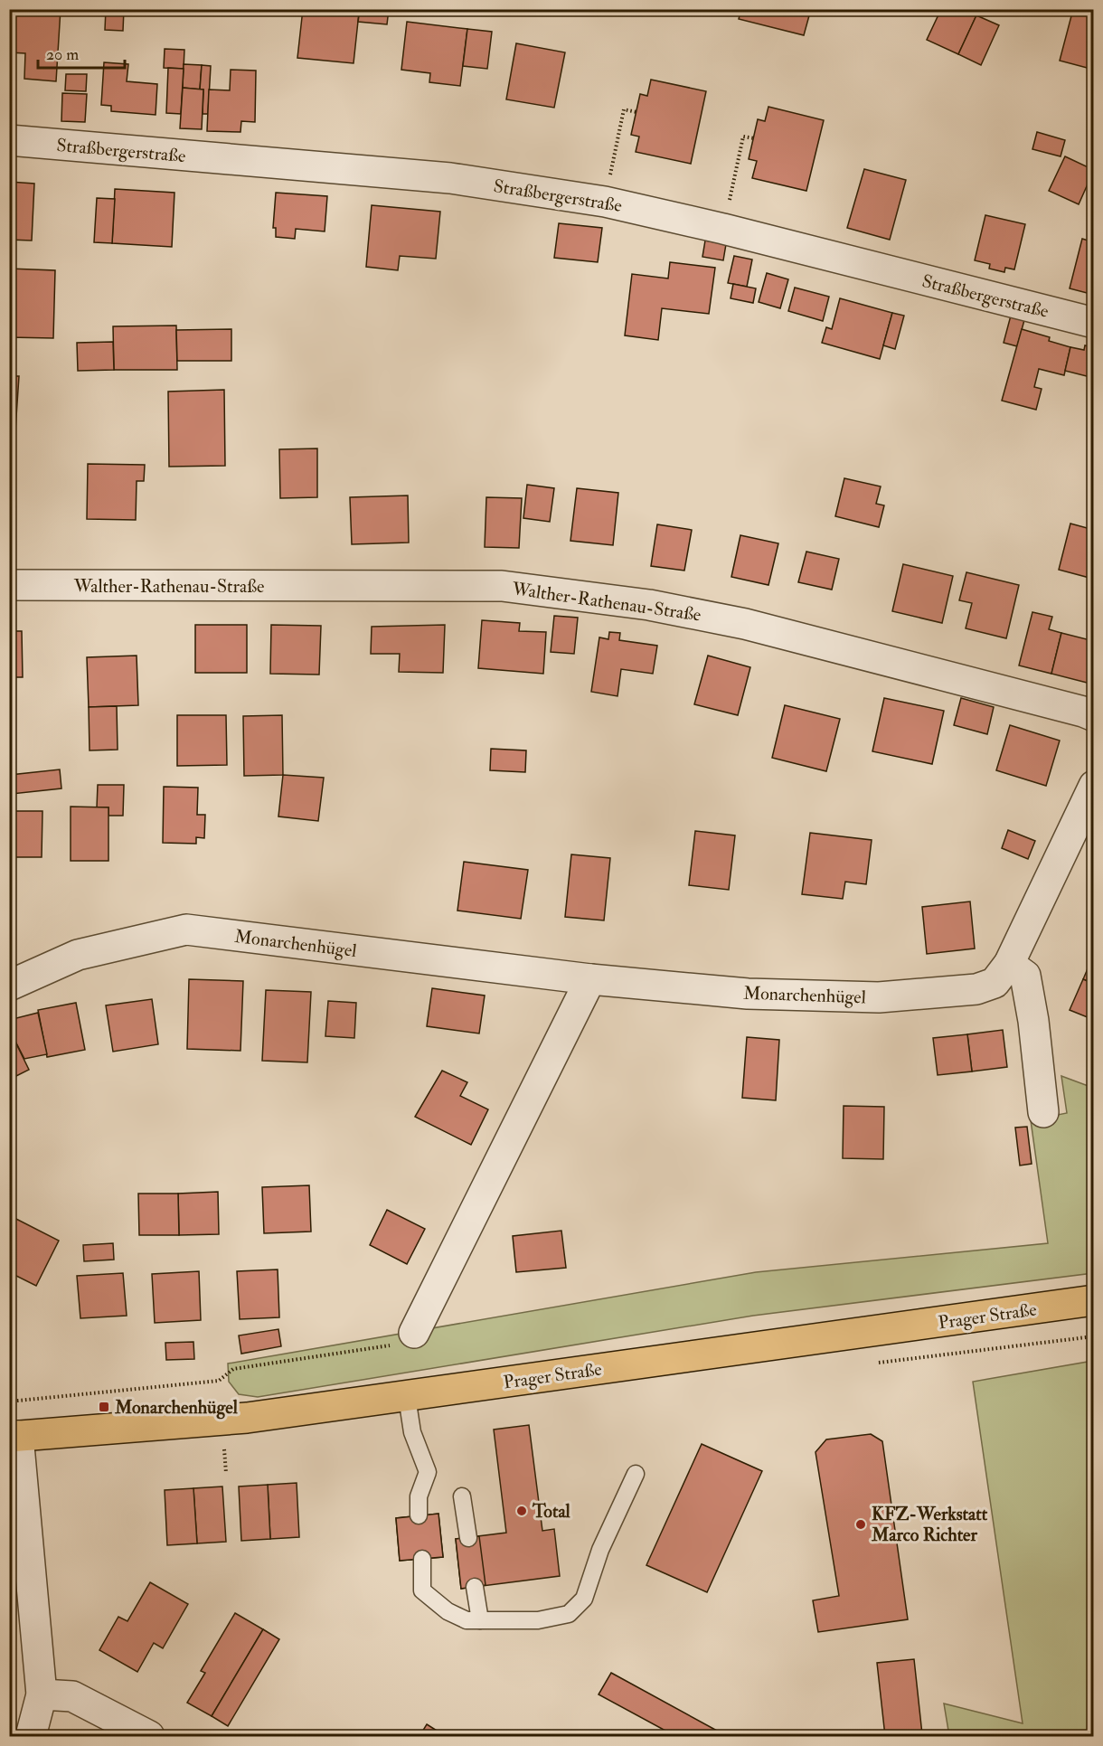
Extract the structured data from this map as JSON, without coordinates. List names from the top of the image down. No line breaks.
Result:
{"streets":{"main road":["Prager Straße"],"street":["Straßbergerstraße","Walther-Rathenau-Straße","Monarchenhügel"]},"places":{"transit":["Monarchenhügel"],"other":["Total","KFZ-Werkstatt Marco Richter"]},"scale_bar":"20 m"}
